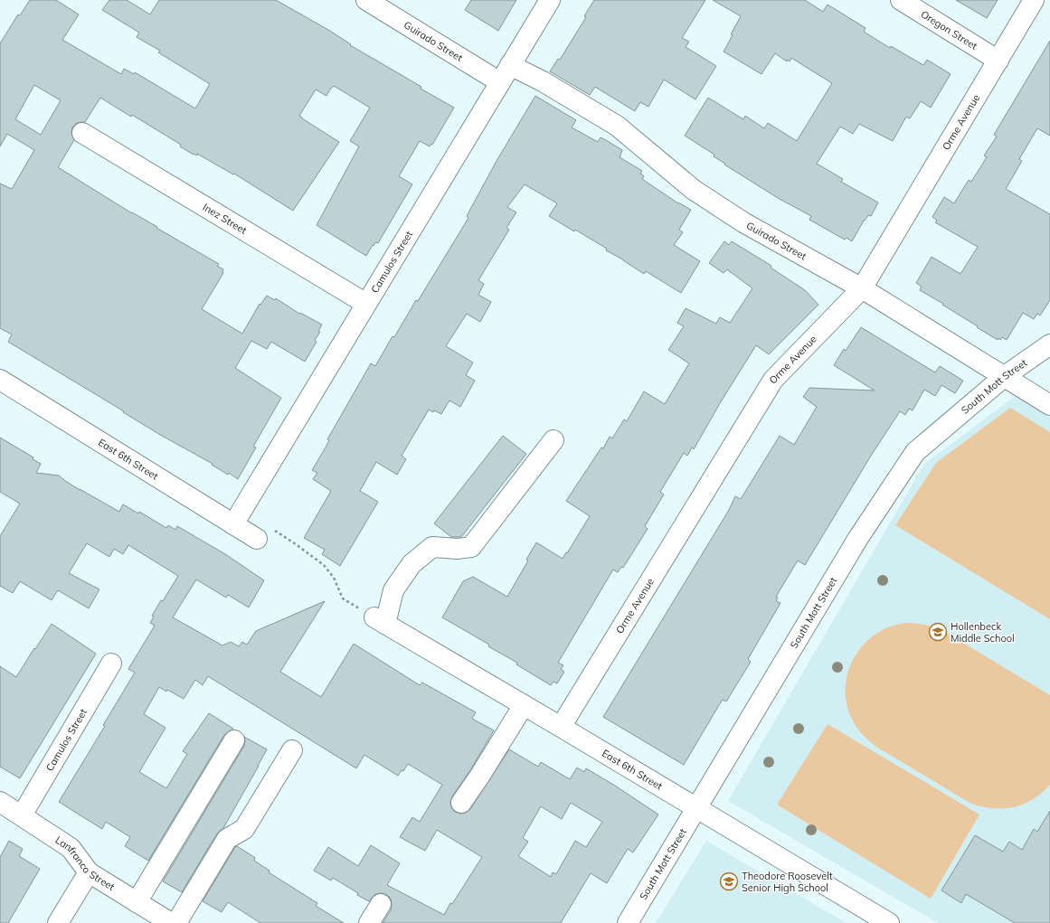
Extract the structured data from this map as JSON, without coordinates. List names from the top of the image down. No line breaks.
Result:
{"streets":{"street":["Oregon Street","Guirado Street","Orme Avenue","Inez Street","Camulos Street","South Mott Street","East 6th Street","Lanfranco Street"]},"crossings":[["Oregon Street","Orme Avenue"],["Guirado Street","Orme Avenue"],["Guirado Street","Camulos Street"],["Guirado Street","South Mott Street"],["Orme Avenue","East 6th Street"],["Inez Street","Camulos Street"],["Camulos Street","East 6th Street"],["Camulos Street","Lanfranco Street"],["South Mott Street","East 6th Street"]],"places":{"school or university":["Hollenbeck Middle School","Theodore Roosevelt Senior High School"]}}
